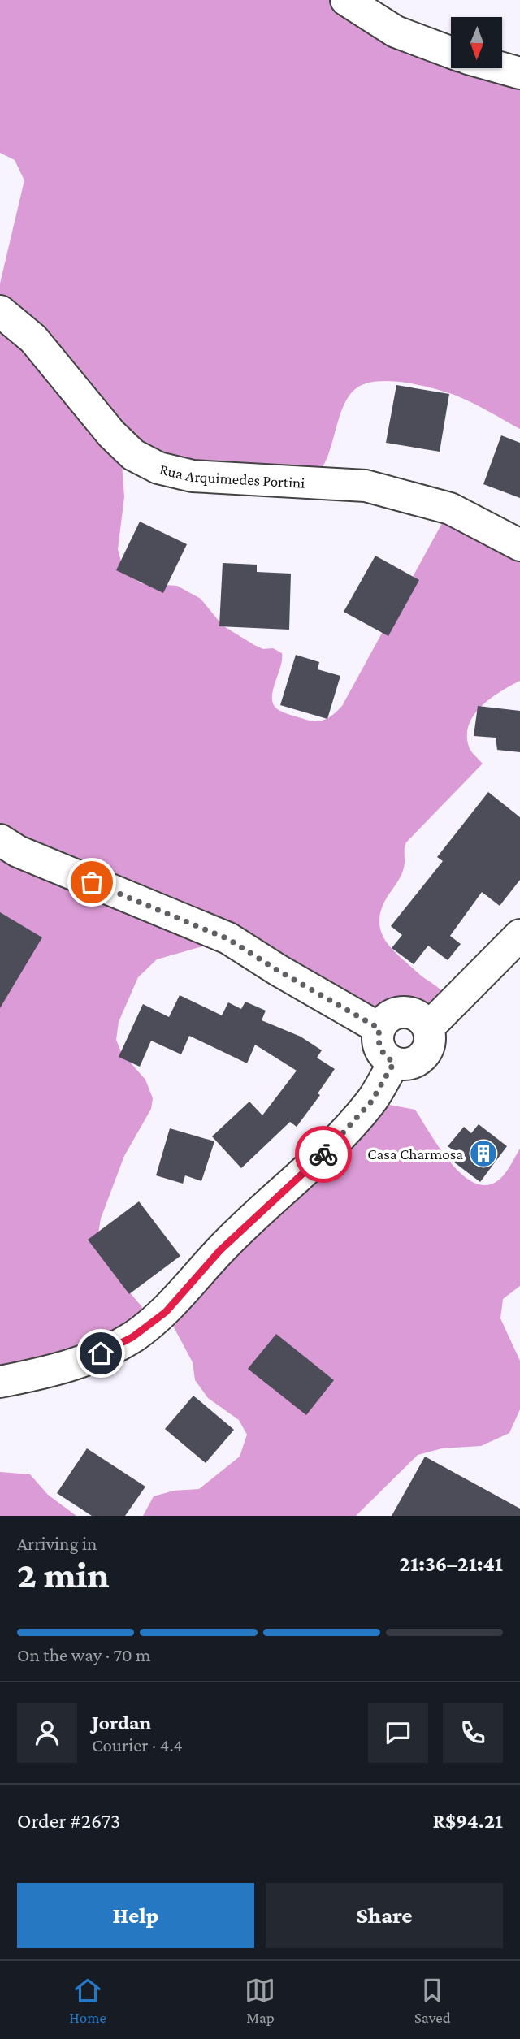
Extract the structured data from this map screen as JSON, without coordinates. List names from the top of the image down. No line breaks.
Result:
{"streets":{"street":["Rua Arquimedes Portini"]},"places":{"building":["Casa Charmosa"]},"north":"bottom","page":{"heading":["2 min","Arriving in","21:36–21:41"],"panel":["Jordan","Courier · 4.4","Order #2673","R$94.21"],"bar":"On the way · 70 m","buttons":["Help","Share"],"tabs":["Home","Map","Saved"]}}
